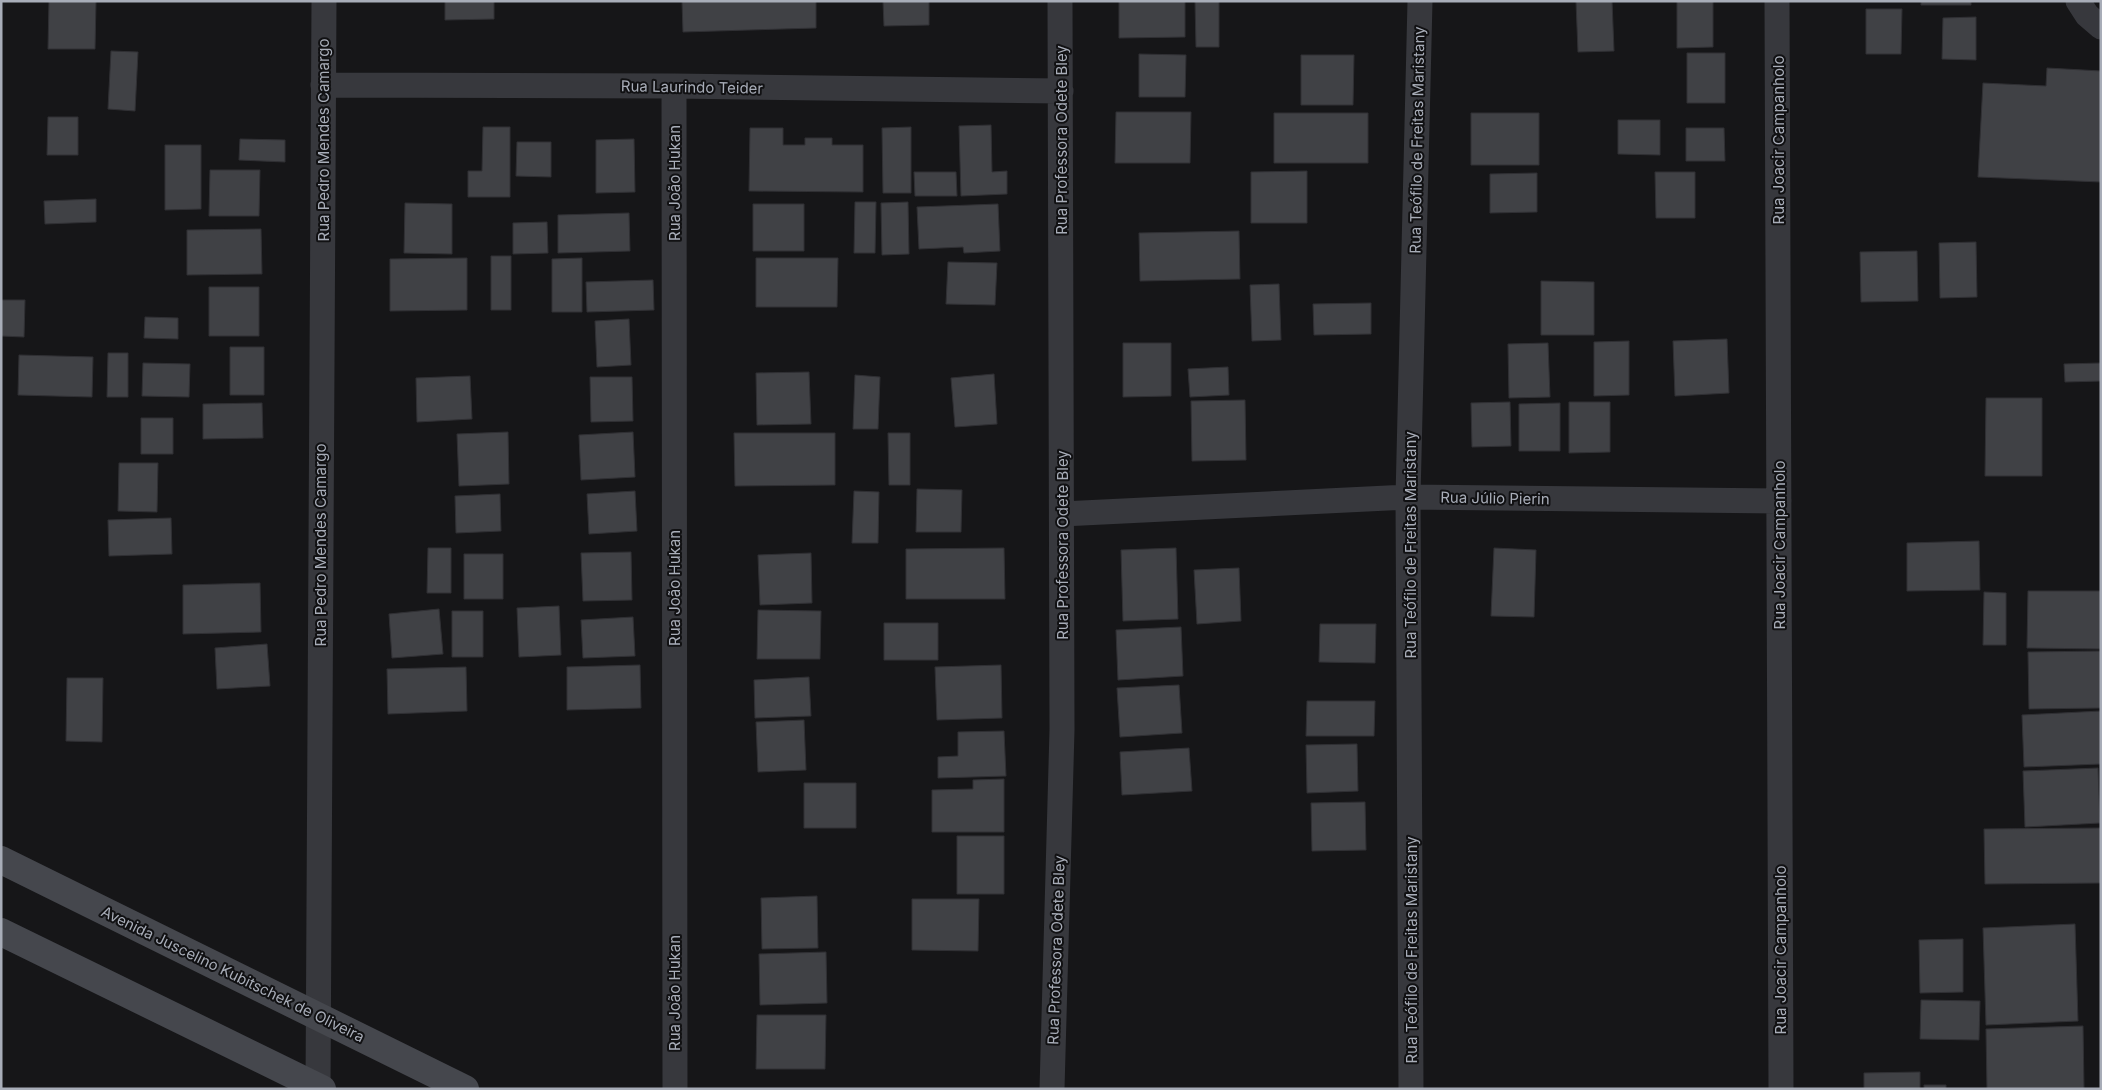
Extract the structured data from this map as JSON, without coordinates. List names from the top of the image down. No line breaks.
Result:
{"streets":{"street":["Rua Laurindo Teider","Rua Pedro Mendes Camargo","Rua Professora Odete Bley","Rua Teófilo de Freitas Maristany","Rua Joacir Campanholo","Rua João Hukan","Rua Júlio Pierin","Avenida Juscelino Kubitschek de Oliveira"]},"crossings":[["Rua Laurindo Teider","Rua Pedro Mendes Camargo"],["Rua Laurindo Teider","Rua Professora Odete Bley"],["Rua Laurindo Teider","Rua João Hukan"],["Rua Pedro Mendes Camargo","Avenida Juscelino Kubitschek de Oliveira"],["Rua Professora Odete Bley","Rua Júlio Pierin"],["Rua Teófilo de Freitas Maristany","Rua Júlio Pierin"],["Rua Joacir Campanholo","Rua Júlio Pierin"]]}
